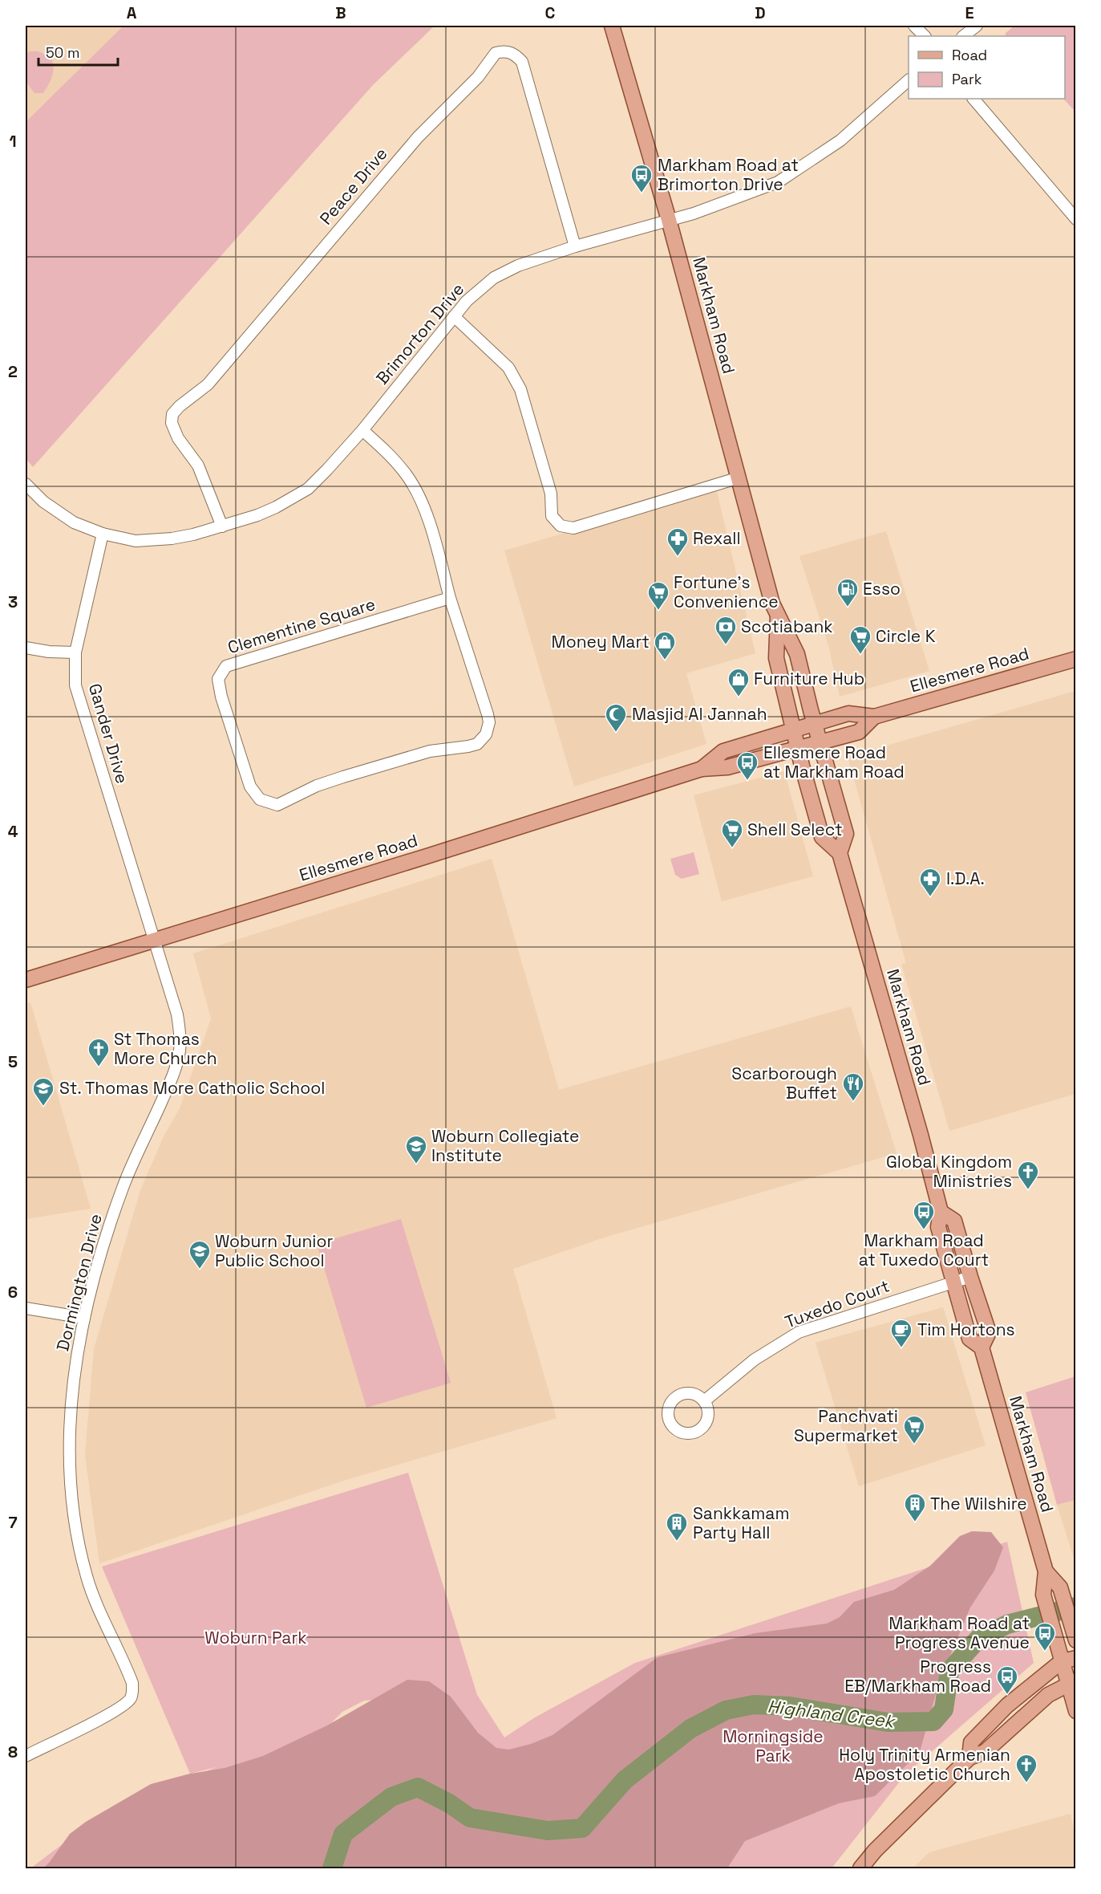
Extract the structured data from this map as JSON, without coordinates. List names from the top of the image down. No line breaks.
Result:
{"streets":{"main road":["Markham Road","Ellesmere Road"],"street":["Peace Drive","Brimorton Drive","Clementine Square","Gander Drive","Dormington Drive","Tuxedo Court"]},"crossings":[["Peace Drive","Brimorton Drive"],["Markham Road","Brimorton Drive"],["Markham Road","Ellesmere Road"],["Markham Road","Tuxedo Court"],["Brimorton Drive","Clementine Square"],["Brimorton Drive","Gander Drive"],["Ellesmere Road","Gander Drive"],["Ellesmere Road","Dormington Drive"],["Gander Drive","Dormington Drive"]],"water":["Highland Creek"],"parks":["Woburn Park","Morningside Park"],"places":{"bus stop":["Markham Road at Brimorton Drive","Ellesmere Road at Markham Road","Markham Road at Tuxedo Court","Markham Road at Progress Avenue","Progress EB/Markham Road"],"pharmacy":["Rexall","I.D.A."],"fuel station":["Esso"],"supermarket":["Fortune's Convenience","Circle K","Shell Select","Panchvati Supermarket"],"bank":["Scotiabank"],"shop":["Money Mart","Furniture Hub"],"mosque":["Masjid Al Jannah"],"church":["St Thomas More Church","Global Kingdom Ministries","Holy Trinity Armenian Apostoletic Church"],"restaurant":["Scarborough Buffet"],"school or university":["St. Thomas More Catholic School","Woburn Collegiate Institute","Woburn Junior Public School"],"cafe":["Tim Hortons"],"building":["The Wilshire","Sankkamam Party Hall"]},"legend":["Road","Park"],"scale_bar":"50 m","grid":{"columns":["A","B","C","D","E"],"rows":["1","2","3","4","5","6","7","8"]}}
